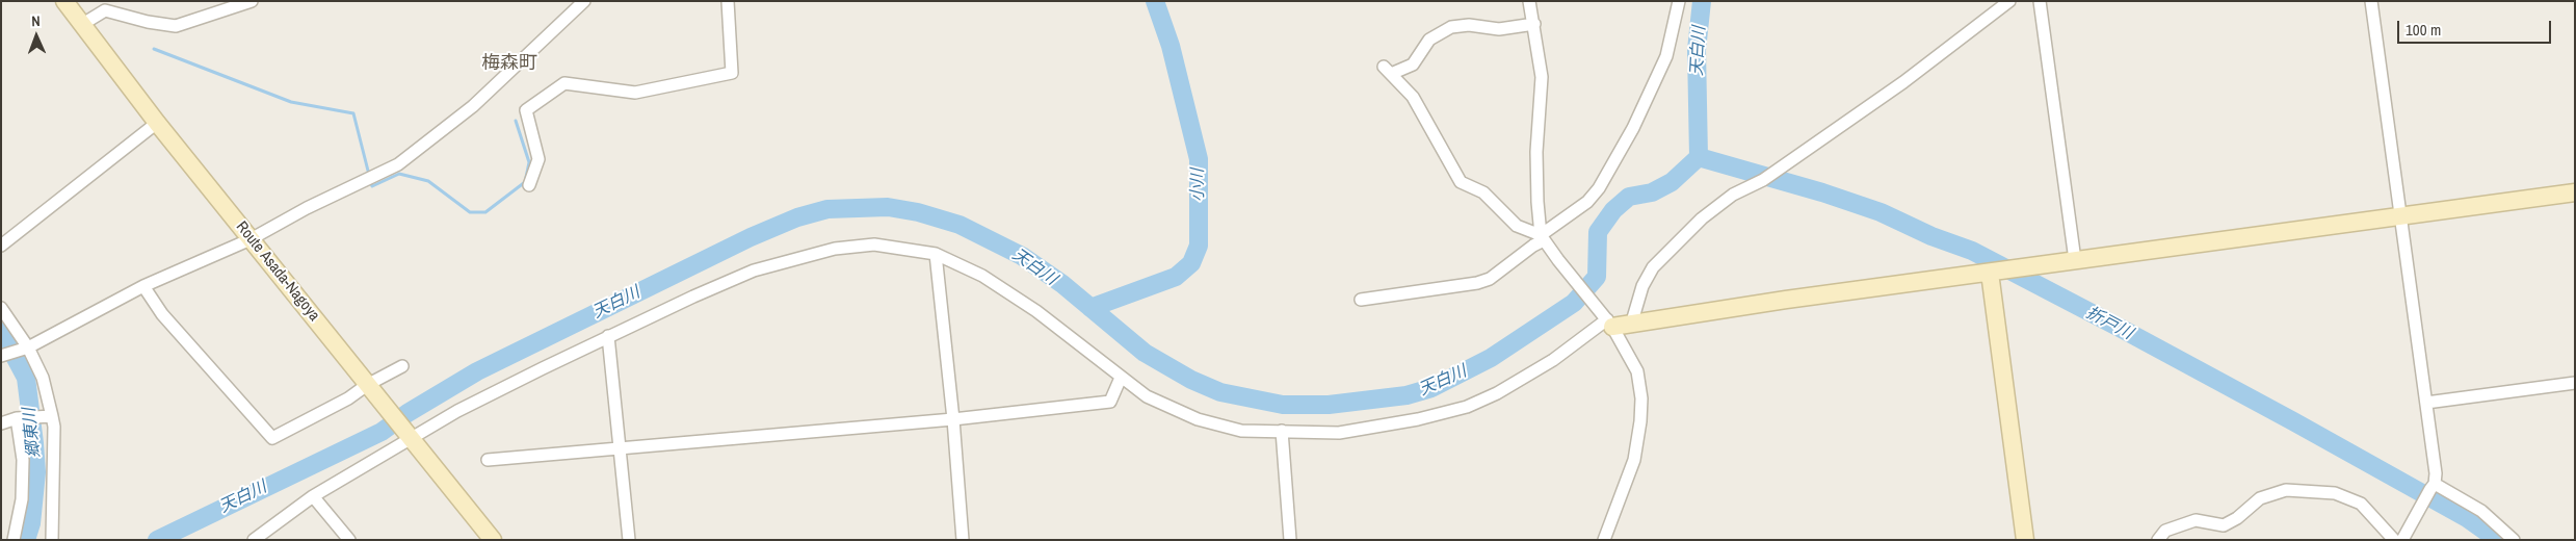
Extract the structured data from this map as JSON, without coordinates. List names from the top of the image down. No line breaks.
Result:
{"streets":{"street":["Route Asada-Nagoya"]},"districts":["梅森町"],"water":["天白川","小川","折戸川","郷東川"],"scale_bar":"100 m","north":"top"}
